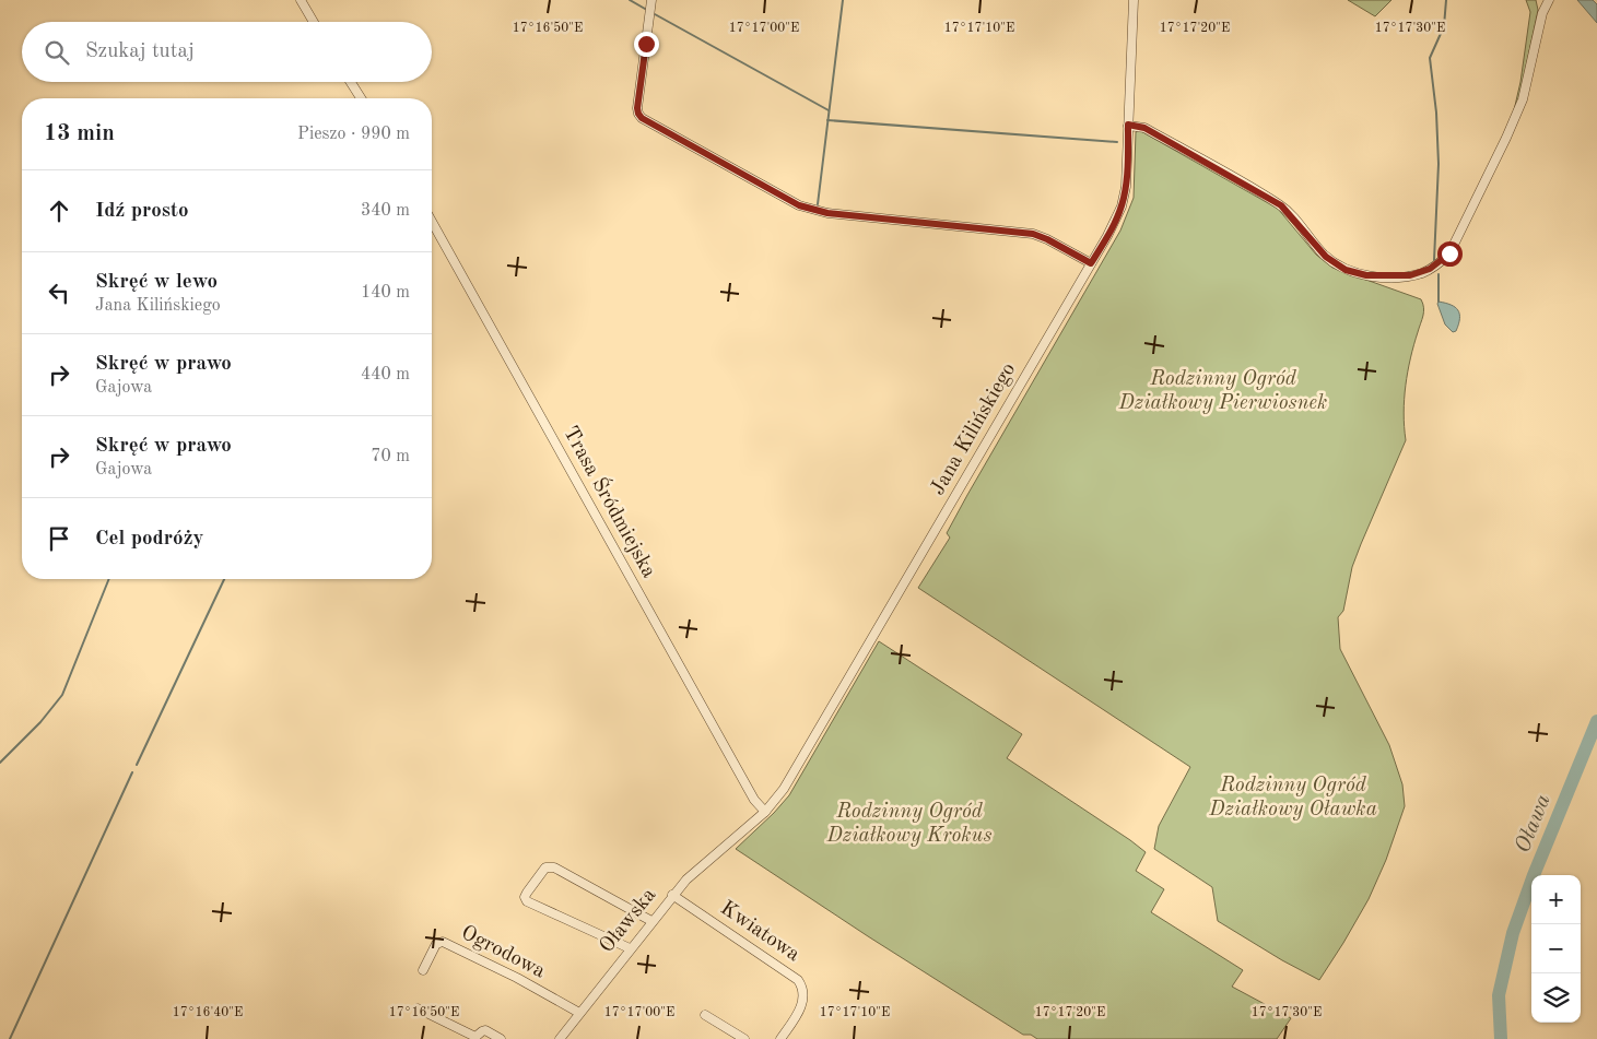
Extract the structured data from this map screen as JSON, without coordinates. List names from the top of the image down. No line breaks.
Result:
{"streets":{"street":["Jana Kilińskiego","Trasa Śródmiejska","Oławska","Kwiatowa","Ogrodowa"]},"crossings":[["Jana Kilińskiego","Trasa Śródmiejska"],["Jana Kilińskiego","Oławska"],["Oławska","Kwiatowa"],["Oławska","Ogrodowa"]],"water":["Oława"],"parks":["Rodzinny Ogród Działkowy Pierwiosnek","Rodzinny Ogród Działkowy Oławka","Rodzinny Ogród Działkowy Krokus"],"page":{"search":"Szukaj tutaj","heading":["13 min","Pieszo · 990 m"],"list":[["Idź prosto","340 m"],["Skręć w lewo","Jana Kilińskiego","140 m"],["Skręć w prawo","Gajowa","440 m"],["Skręć w prawo","Gajowa","70 m"],"Cel podróży"],"map_buttons":["+","−"]},"coordinates":["17°16'50\"E","17°17'00\"E","17°17'10\"E","17°17'20\"E","17°17'30\"E","17°16'40\"E"]}
